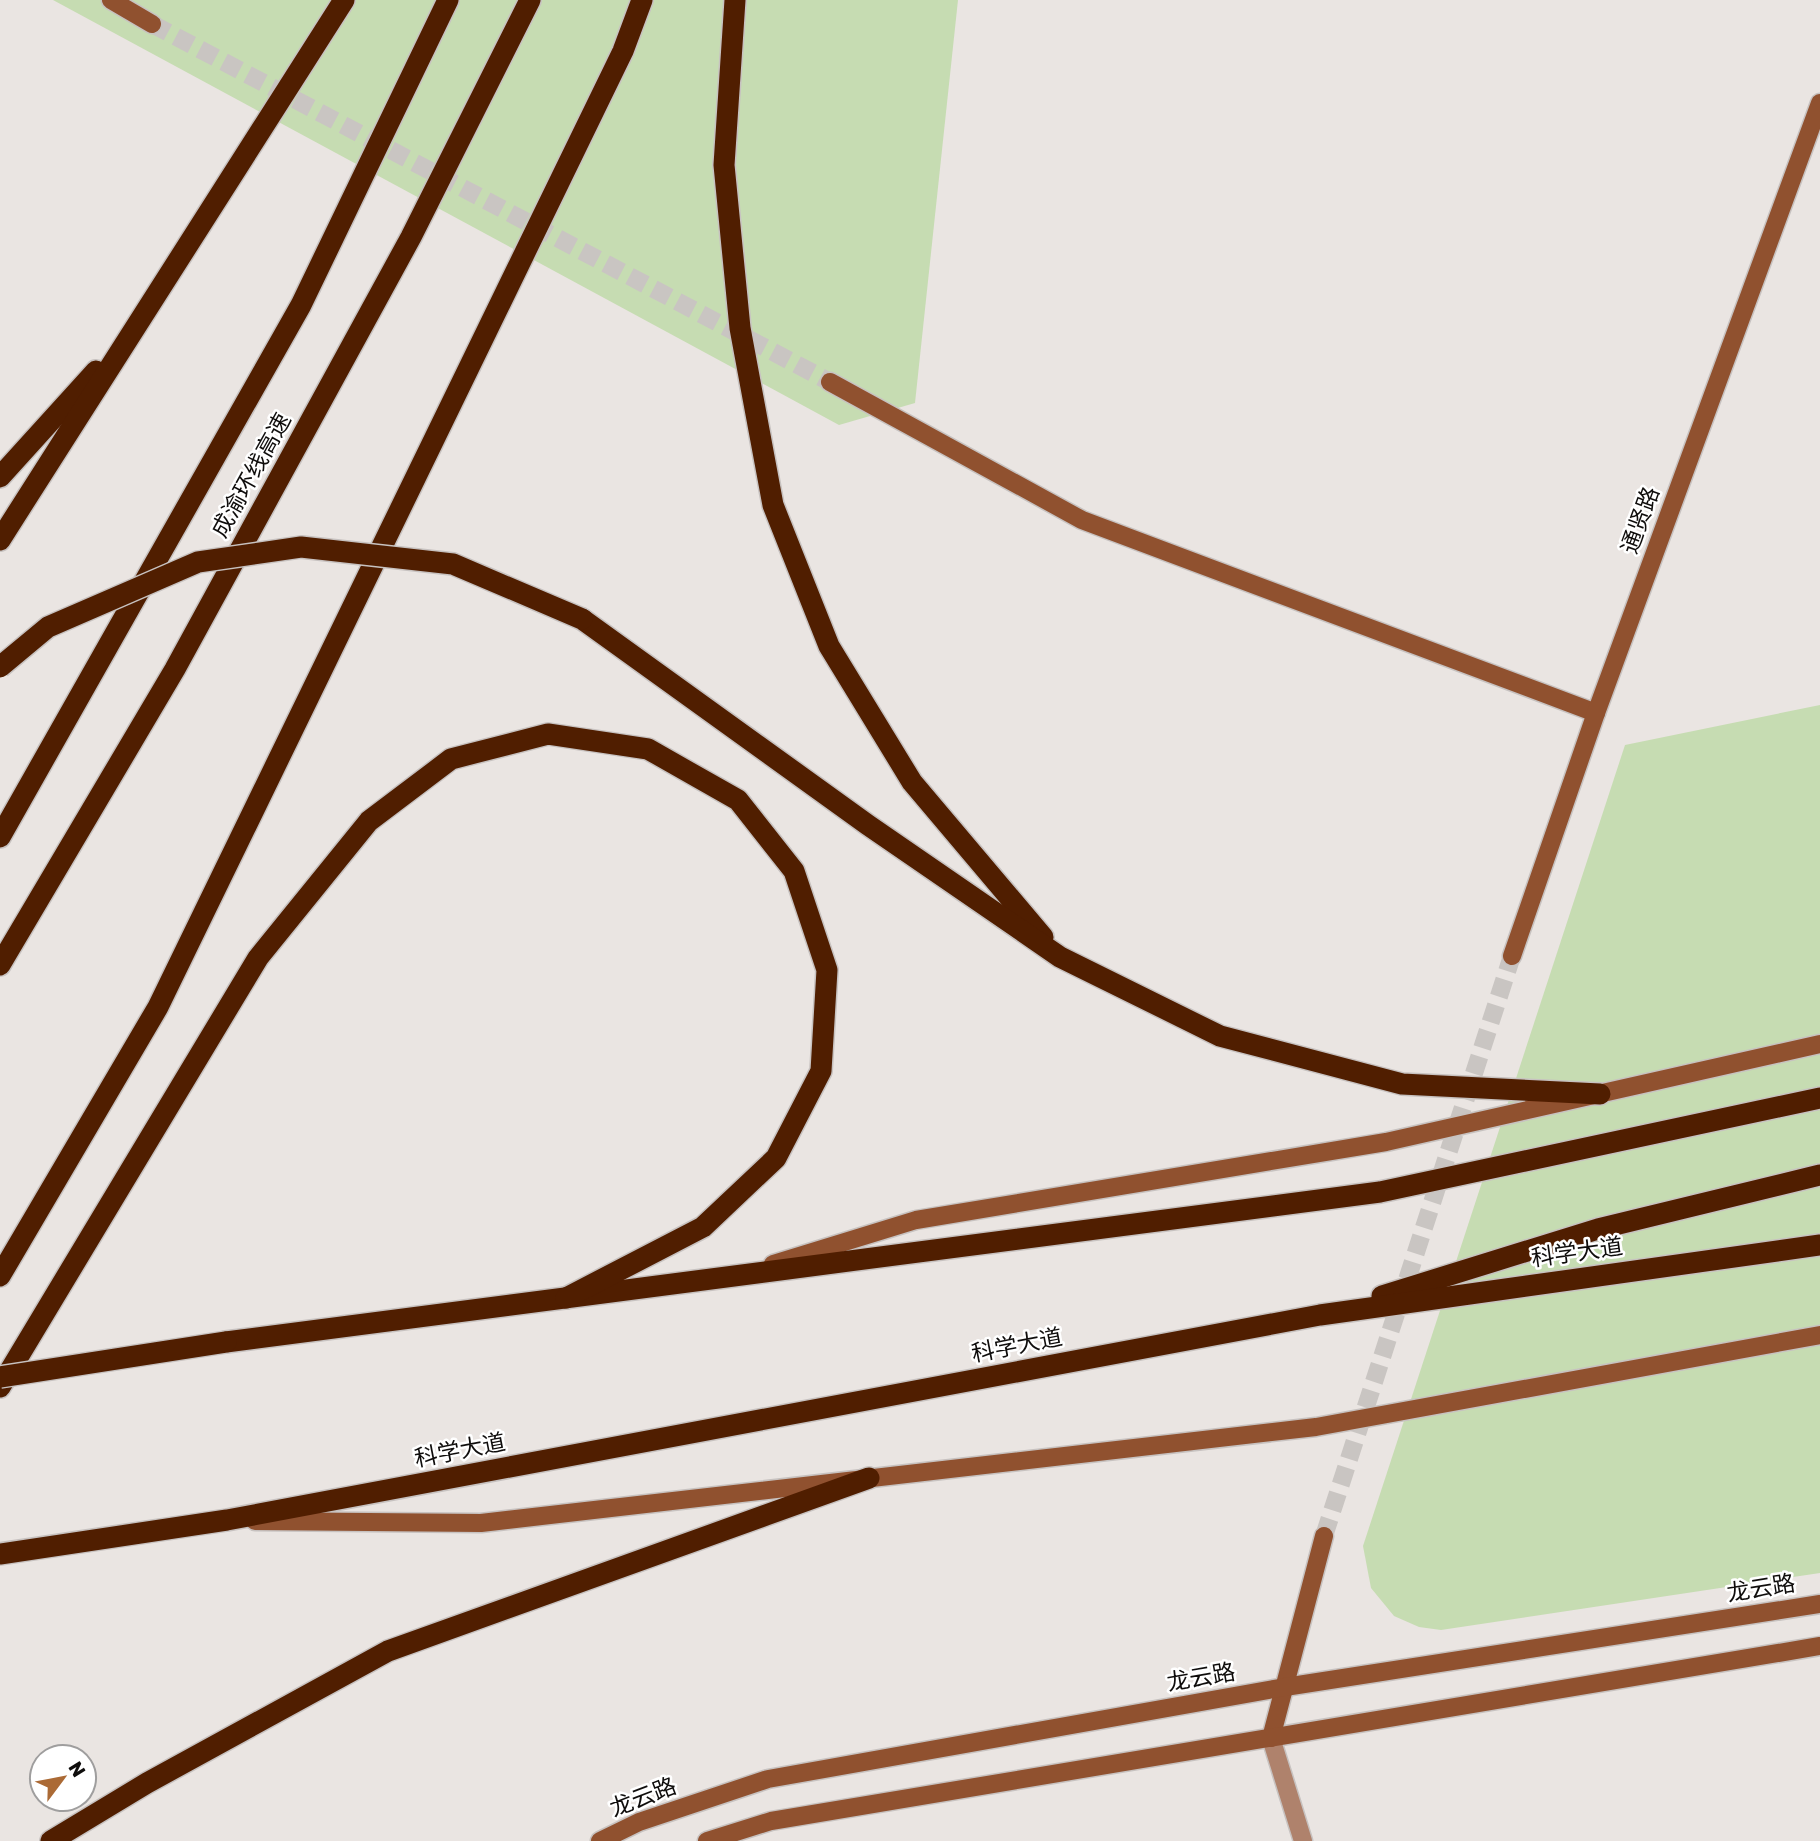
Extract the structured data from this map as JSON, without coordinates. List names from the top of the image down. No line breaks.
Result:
{"streets":{"highway":["成渝环线高速","科学大道"],"main road":["通贤路","龙云路"]},"north":"top right"}
